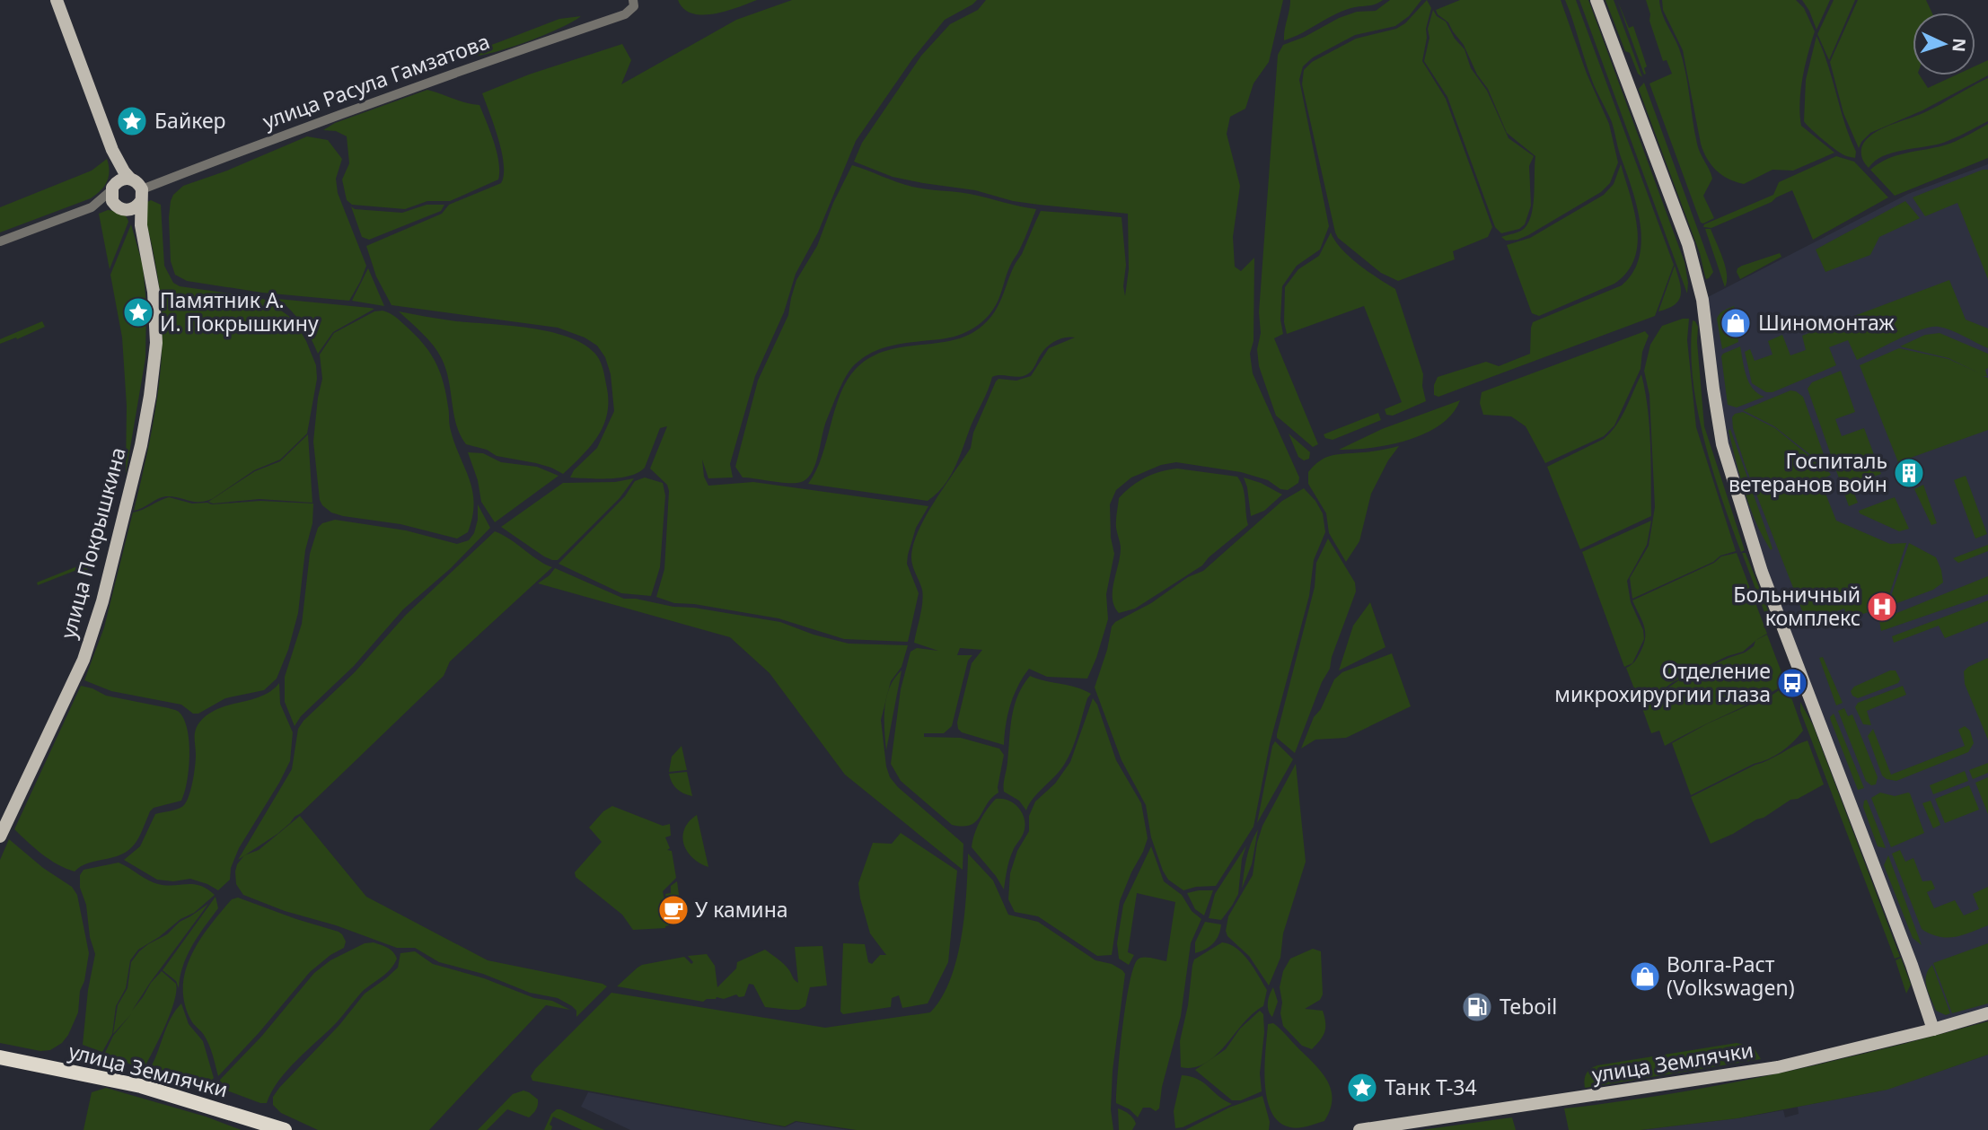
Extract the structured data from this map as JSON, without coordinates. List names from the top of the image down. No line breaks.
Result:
{"streets":{"highway":["улица Землячки"],"main road":["улица Покрышкина"],"street":["улица Расула Гамзатова"]},"crossings":[["улица Расула Гамзатова","улица Покрышкина"]],"places":{"place":["Байкер","Памятник А. И. Покрышкину","Танк Т-34"],"shop":["Шиномонтаж","Волга-Раст (Volkswagen)"],"building":["Госпиталь ветеранов войн"],"hospital":["Больничный комплекс"],"bus stop":["Отделение микрохирургии глаза"],"cafe":["У камина"],"fuel station":["Teboil"]},"north":"right"}
